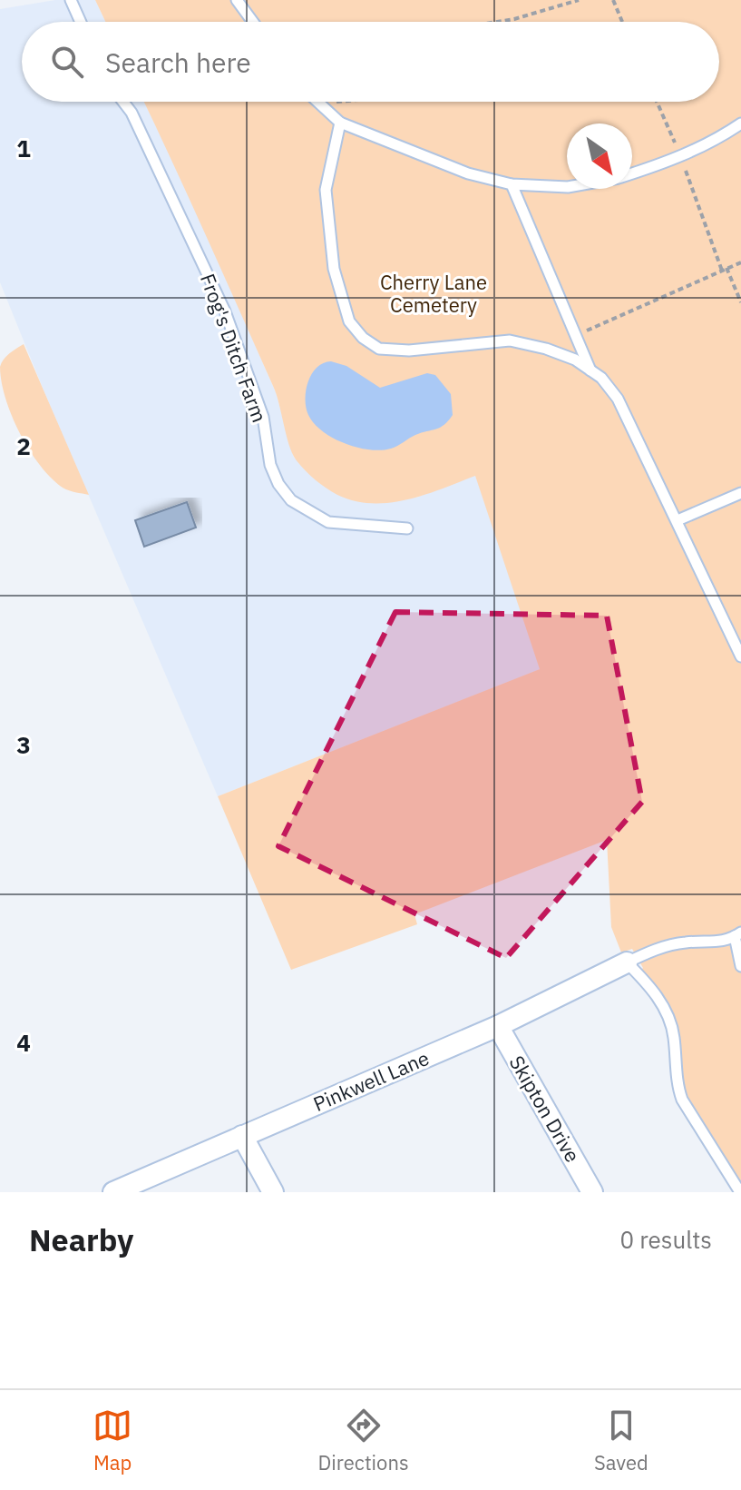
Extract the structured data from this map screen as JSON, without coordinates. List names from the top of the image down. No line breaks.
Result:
{"streets":{"street":["Pinkwell Lane","Skipton Drive"],"lane":["Frog's Ditch Farm"]},"crossings":[["Pinkwell Lane","Skipton Drive"]],"parks":["Cherry Lane Cemetery"],"north":"bottom right","page":{"search":"Search here","heading":["Nearby","0 results"],"nav":["Map","Directions","Saved"]},"grid":{"rows":["1","2","3","4"]}}
